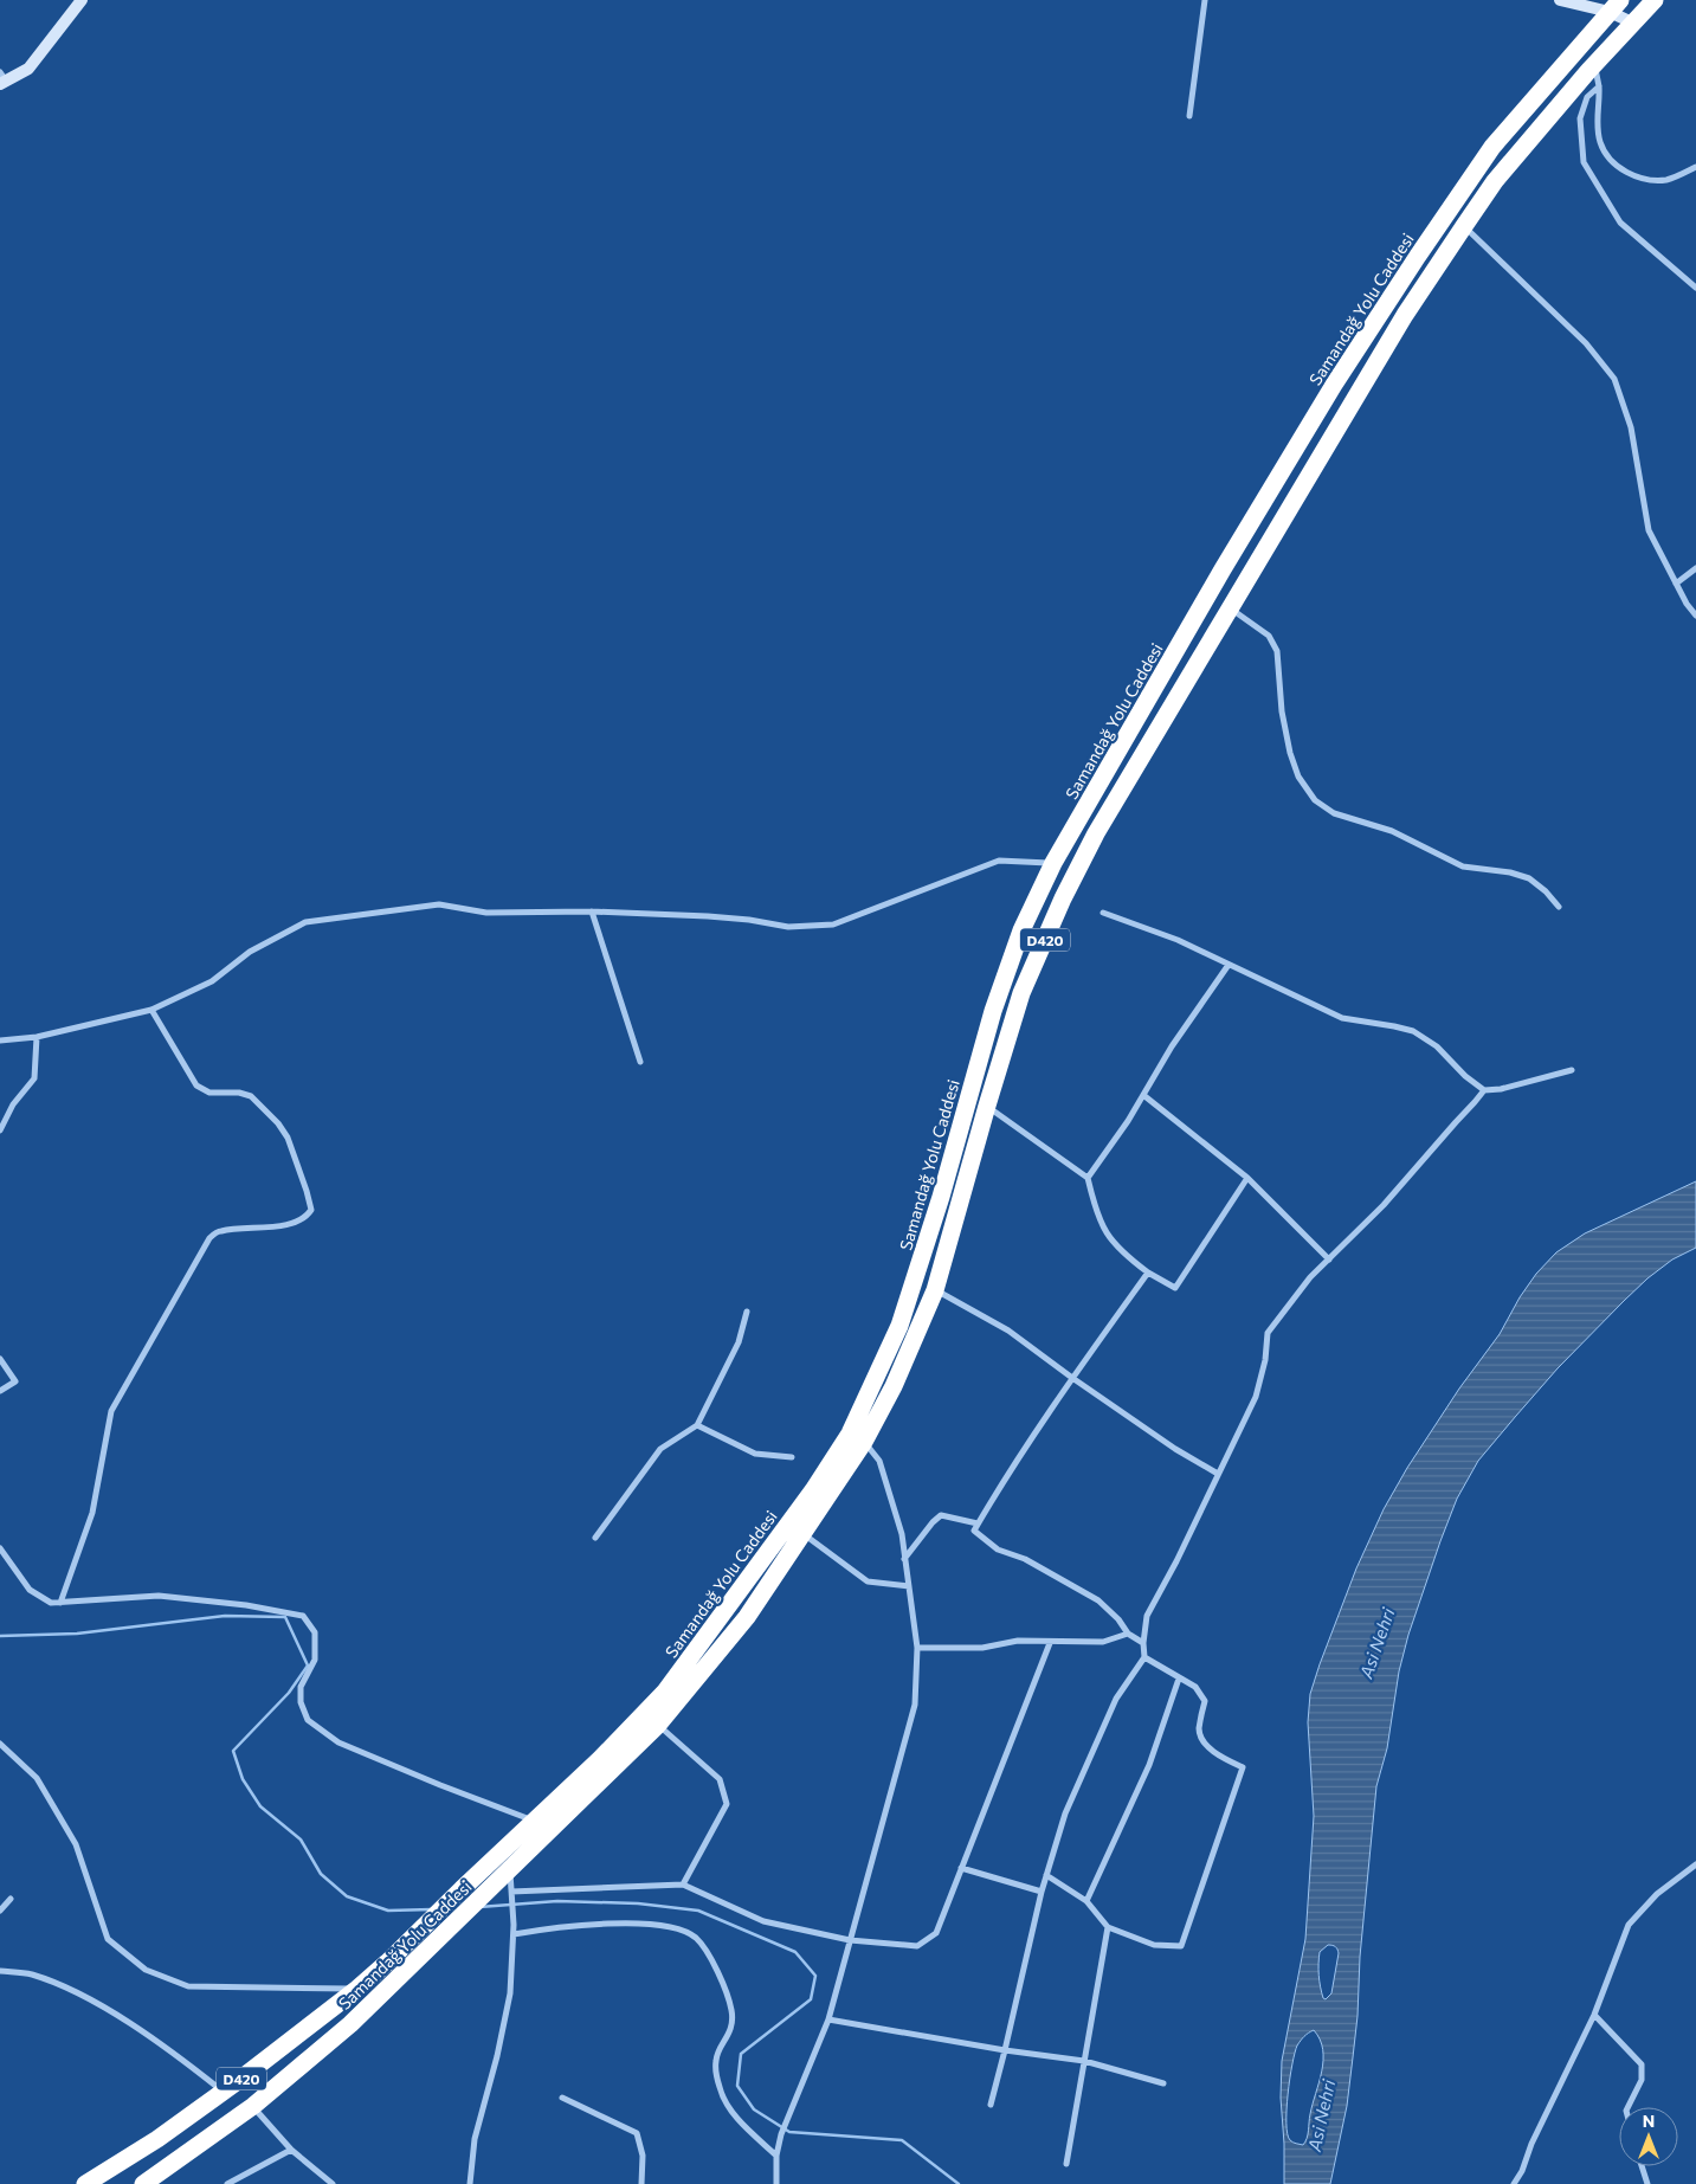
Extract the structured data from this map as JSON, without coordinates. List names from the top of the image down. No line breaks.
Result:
{"streets":{"highway":["Samandağ Yolu Caddesi","D420"]},"water":["Asi Nehri"],"north":"top"}
